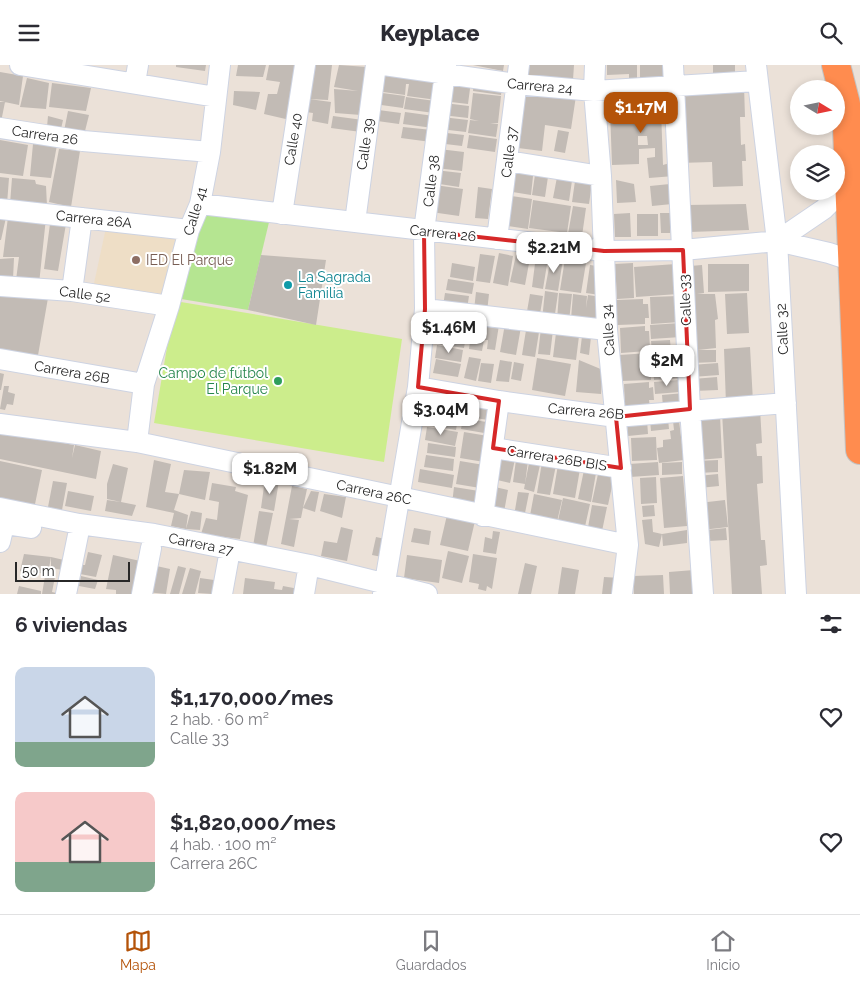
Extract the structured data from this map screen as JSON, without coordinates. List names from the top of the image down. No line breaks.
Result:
{"streets":{"street":["Carrera 24","Carrera 26","Calle 40","Calle 39","Calle 37","Calle 38","Calle 41","Carrera 26A","Calle 52","Calle 33","Calle 32","Calle 34","Carrera 26B","Carrera 26B BIS","Carrera 26C","Carrera 27"]},"crossings":[["Carrera 24","Calle 37"],["Carrera 24","Calle 38"],["Carrera 24","Calle 33"],["Carrera 24","Calle 32"],["Carrera 24","Calle 34"],["Carrera 26","Calle 40"],["Carrera 26","Calle 39"],["Carrera 26","Calle 37"],["Carrera 26","Calle 38"],["Carrera 26","Calle 41"],["Carrera 26","Calle 33"],["Carrera 26","Calle 32"],["Carrera 26","Calle 34"],["Calle 38","Carrera 26B"],["Calle 38","Carrera 26C"],["Calle 38","Carrera 27"],["Calle 41","Carrera 26A"],["Calle 41","Calle 52"],["Calle 41","Carrera 26B"],["Calle 41","Carrera 26C"],["Calle 33","Carrera 26B"],["Calle 32","Carrera 26B"],["Calle 34","Carrera 26B"],["Calle 34","Carrera 26B BIS"],["Calle 34","Carrera 26C"]],"places":["IED El Parque","La Sagrada Familia","Campo de fútbol El Parque"],"scale_bar":"50 m","north":"right","page":{"header":"Keyplace","price":["$1.17M","$2.21M","$1.46M","$2M","$3.04M","$1.82M"],"scale":"50 m","heading":"6 viviendas","list":[{"name":"$1,170,000/mes","note":"2 hab. · 60 m² · Calle 33"},{"name":"$1,820,000/mes","note":"4 hab. · 100 m² · Carrera 26C"}],"tabs":["Mapa","Guardados","Inicio"]}}
